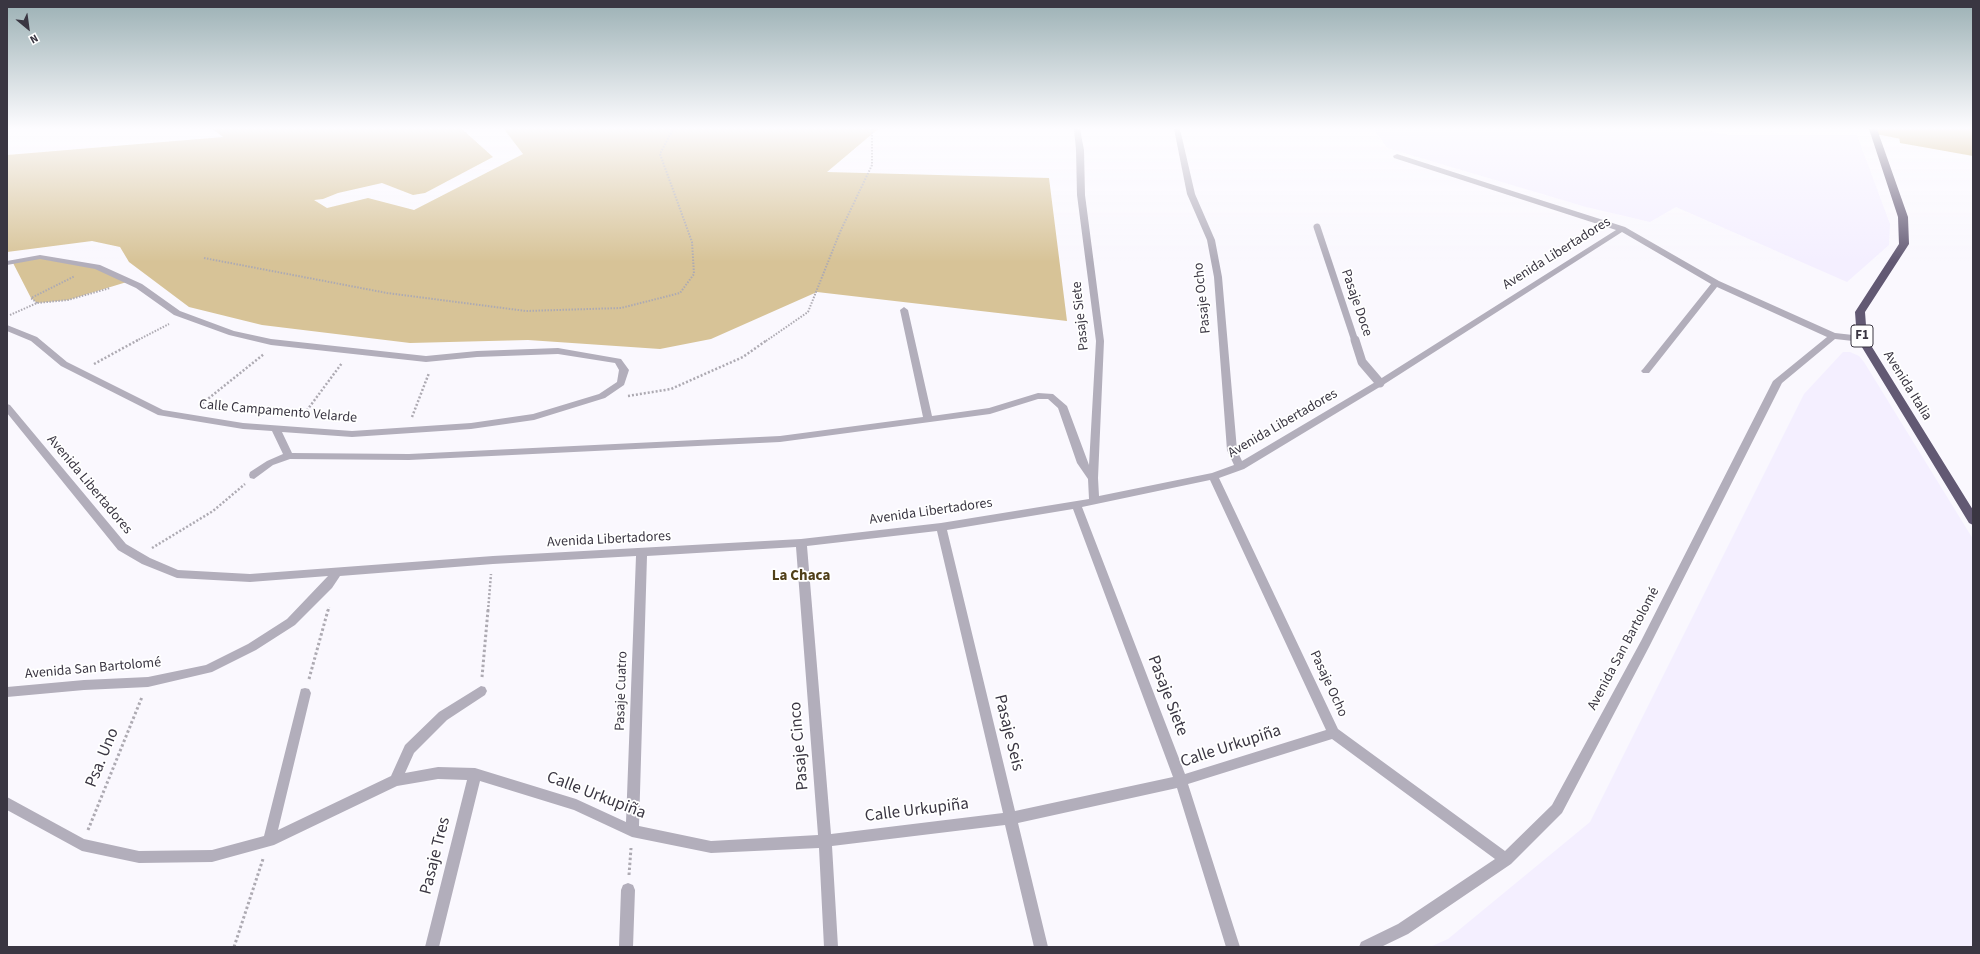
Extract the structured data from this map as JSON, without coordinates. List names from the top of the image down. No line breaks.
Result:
{"streets":{"highway":["F1","Avenida Italia"],"street":["Avenida Libertadores","Pasaje Ocho","Pasaje Siete","Calle Campamento Velarde","Avenida San Bartolomé","Pasaje Cuatro","Pasaje Seis","Pasaje Cinco","Calle Urkupiña","Pasaje Tres"],"lane":["Pasaje Doce"],"path":["Psa. Uno"]},"crossings":[["Avenida Libertadores","Pasaje Ocho"],["Avenida Libertadores","Pasaje Doce"],["Avenida Libertadores","Pasaje Siete"],["Avenida Libertadores","Avenida San Bartolomé"],["Avenida Libertadores","Pasaje Cuatro"],["Avenida Libertadores","Pasaje Seis"],["Avenida Libertadores","Pasaje Cinco"],["Pasaje Ocho","Avenida San Bartolomé"],["Pasaje Ocho","Calle Urkupiña"],["Pasaje Siete","Calle Urkupiña"],["Avenida San Bartolomé","Psa. Uno"],["Pasaje Cuatro","Calle Urkupiña"],["Pasaje Seis","Calle Urkupiña"],["Pasaje Cinco","Calle Urkupiña"],["Calle Urkupiña","Psa. Uno"],["Calle Urkupiña","Pasaje Tres"]],"districts":["La Chaca"],"north":"bottom right"}
